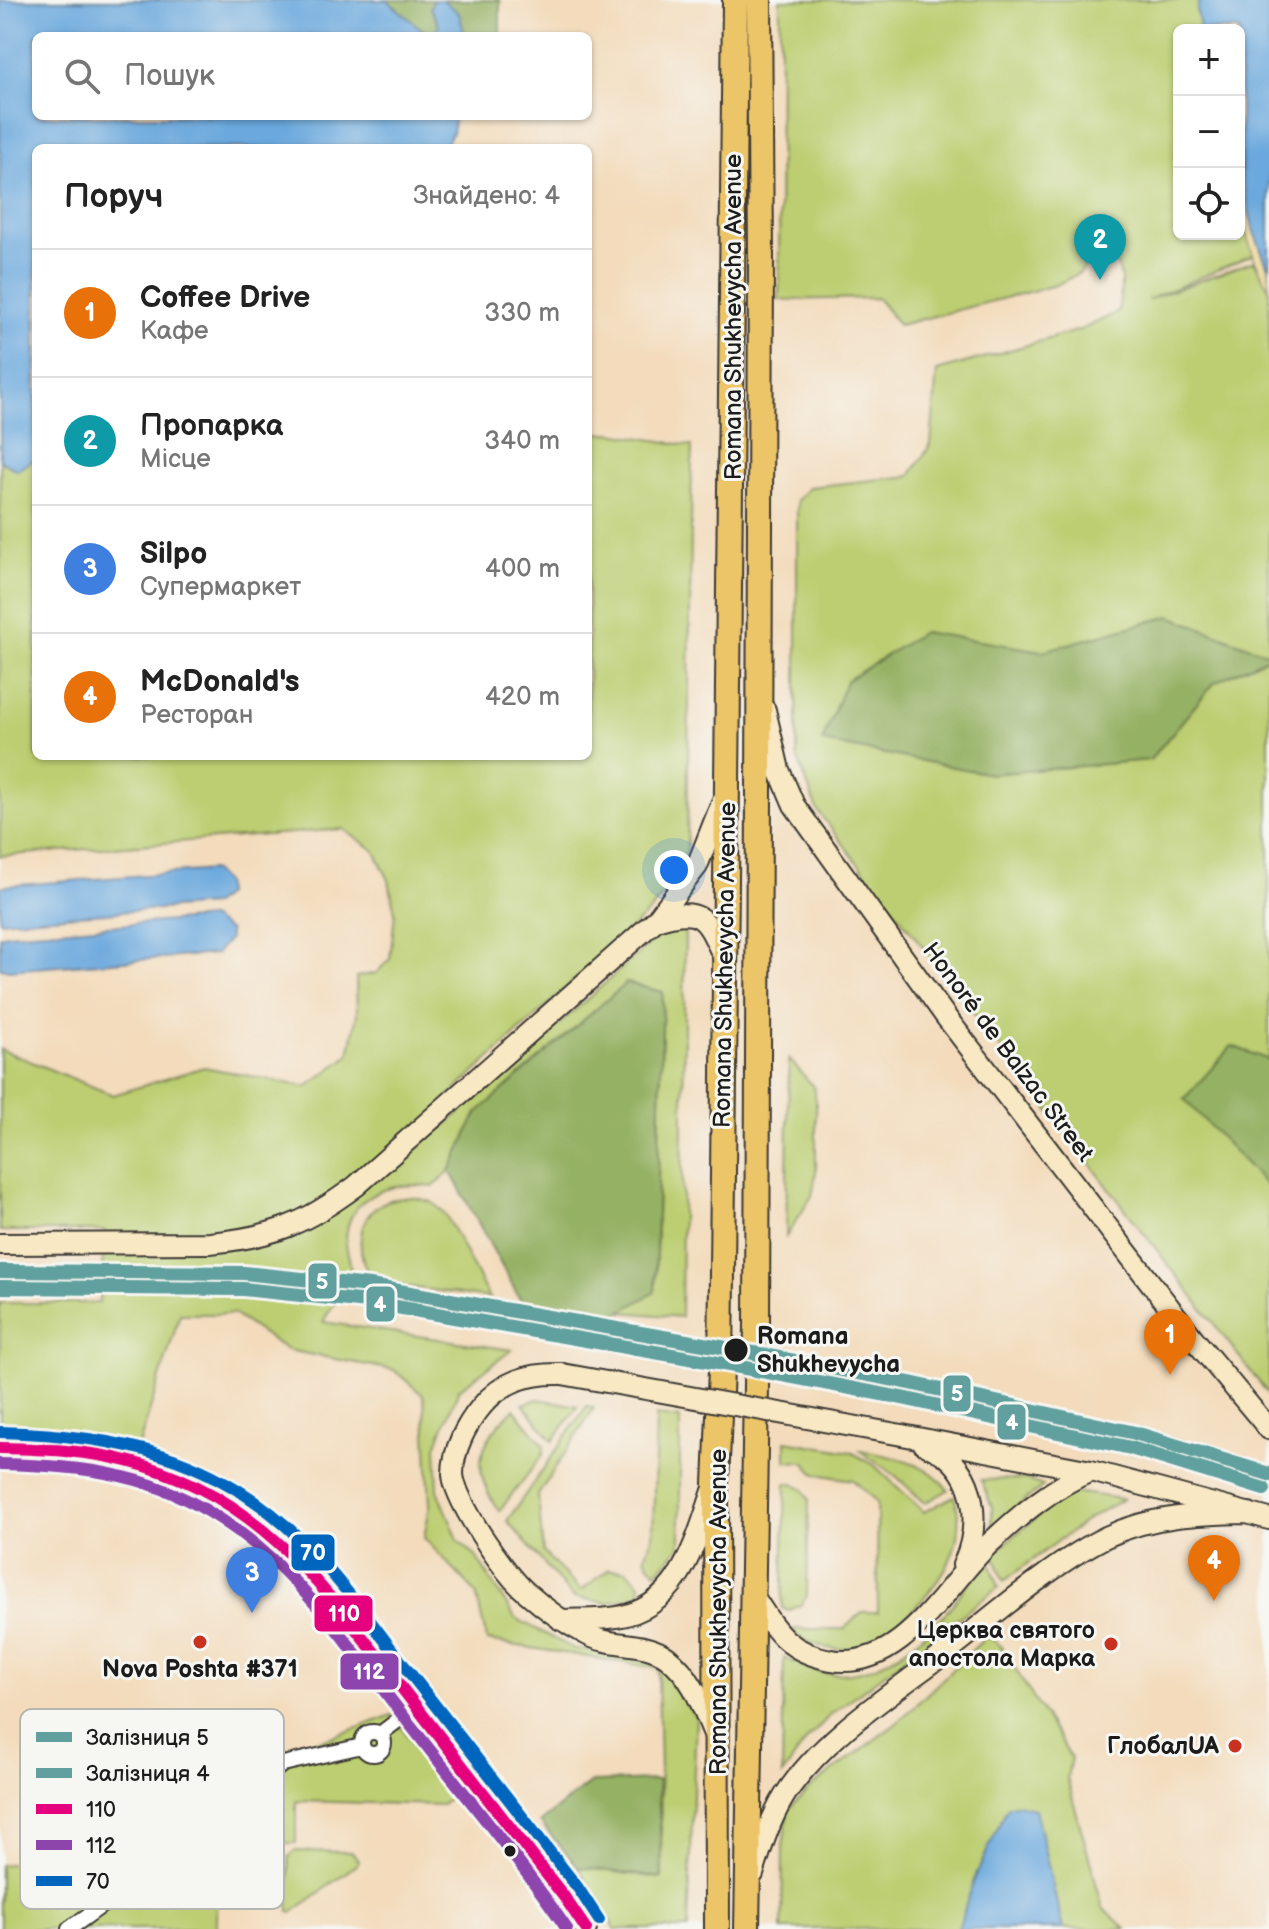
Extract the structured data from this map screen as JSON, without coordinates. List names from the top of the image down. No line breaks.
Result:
{"streets":{"main road":["Romana Shukhevycha Avenue"],"street":["Honoré de Balzac Street"]},"crossings":[["Romana Shukhevycha Avenue","Honoré de Balzac Street"]],"places":["Romana Shukhevycha","Nova Poshta #371","Церква святого апостола Марка","ГлобалUA"],"lines":["rail line 5","rail line 4","transit line 70","transit line 110","transit line 112"],"legend":["Залізниця 5","Залізниця 4","110","112","70"],"page":{"map_buttons":["+","−"],"search":"Пошук","heading":["Поруч","Знайдено: 4"],"pins":["2","1","4","3"],"list":[{"mark":"1","name":"Coffee Drive","note":"Кафе","value":"330 m"},{"mark":"2","name":"Пропарка","note":"Місце","value":"340 m"},{"mark":"3","name":"Silpo","note":"Супермаркет","value":"400 m"},{"mark":"4","name":"McDonald's","note":"Ресторан","value":"420 m"}]}}
